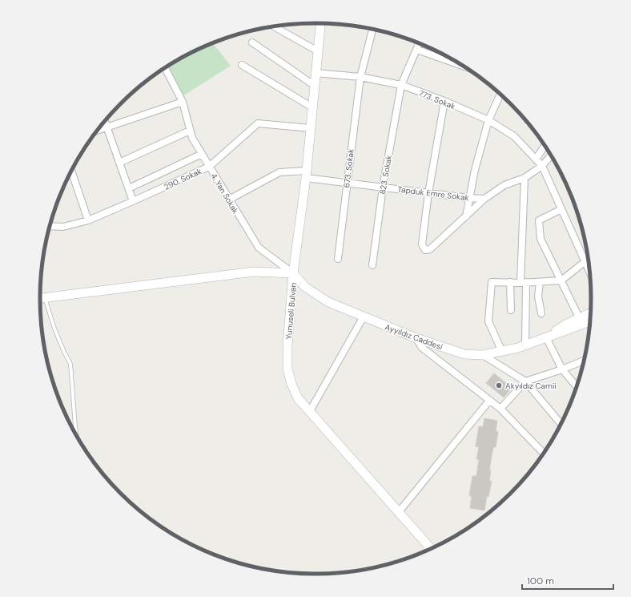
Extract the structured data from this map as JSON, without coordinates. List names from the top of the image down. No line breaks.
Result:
{"streets":{"main road":["Yunuseli Bulvarı","Ayyıldız Caddesi"],"street":["773. Sokak","673. Sokak","823. Sokak","290. Sokak","4. Yan Sokak","Tapduk Emre Sokak"]},"crossings":[["773. Sokak","673. Sokak"],["773. Sokak","823. Sokak"],["773. Sokak","Yunuseli Bulvarı"],["673. Sokak","Tapduk Emre Sokak"],["823. Sokak","Tapduk Emre Sokak"],["290. Sokak","4. Yan Sokak"],["290. Sokak","Yunuseli Bulvarı"],["4. Yan Sokak","Tapduk Emre Sokak"],["4. Yan Sokak","Yunuseli Bulvarı"],["4. Yan Sokak","Ayyıldız Caddesi"],["Tapduk Emre Sokak","Yunuseli Bulvarı"],["Yunuseli Bulvarı","Ayyıldız Caddesi"]],"places":["Akyıldız Camii"],"scale_bar":"100 m"}
